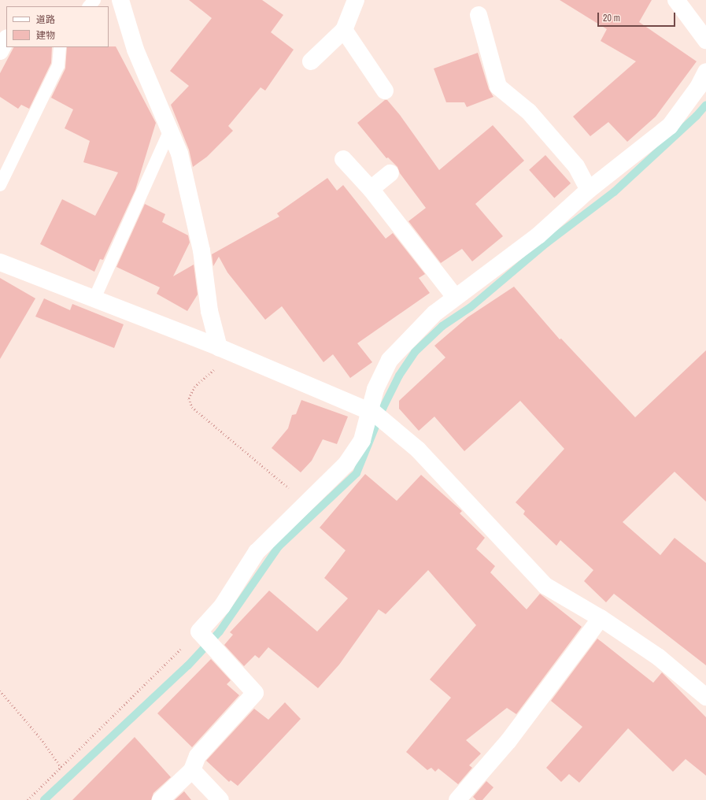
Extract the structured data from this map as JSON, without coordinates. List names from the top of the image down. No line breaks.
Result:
{"legend":["道路","建物"],"scale_bar":"20 m"}
